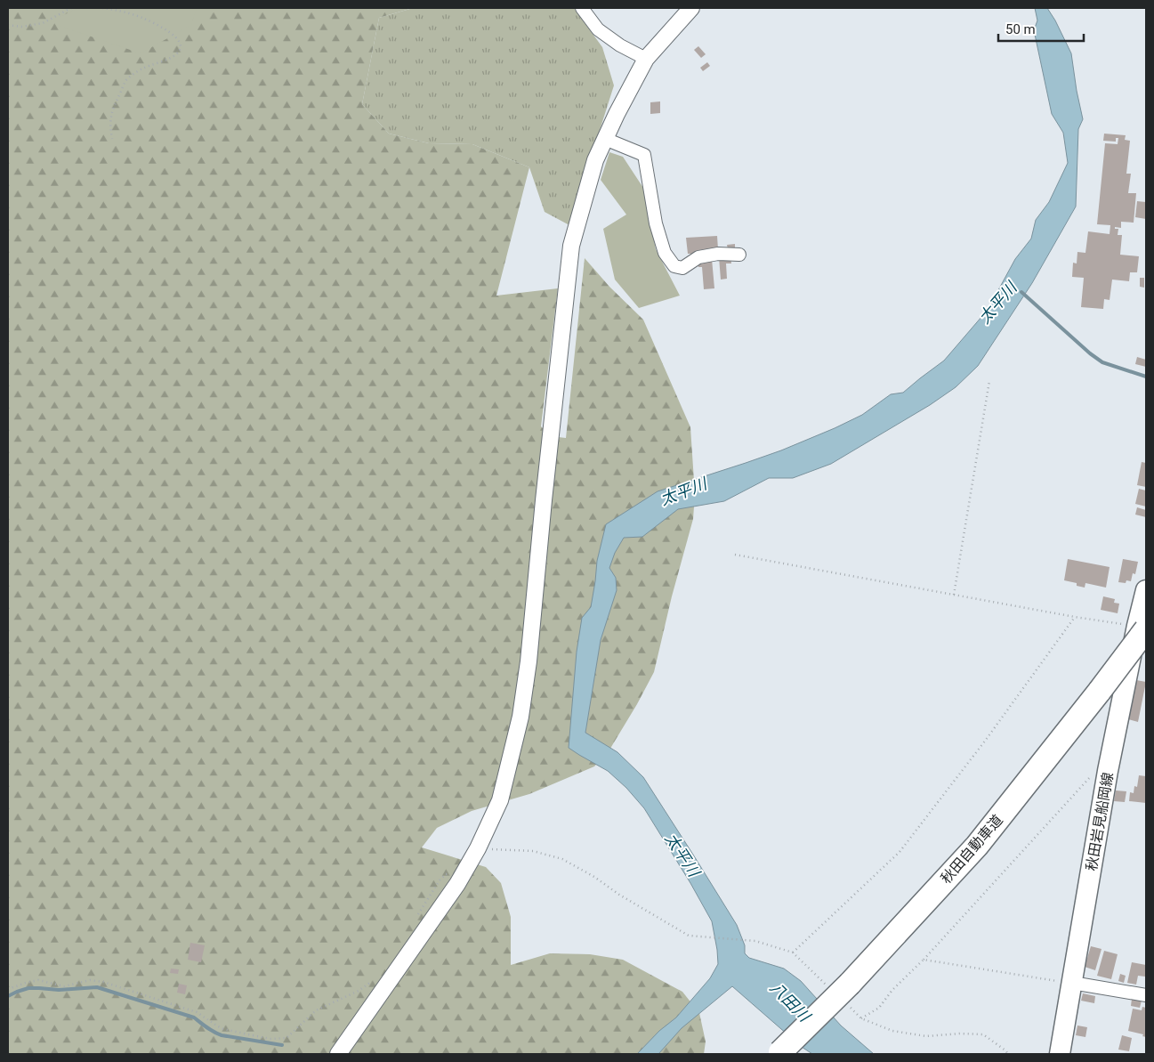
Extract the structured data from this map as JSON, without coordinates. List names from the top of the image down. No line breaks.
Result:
{"streets":{"highway":["秋田自動車道"],"main road":["秋田岩見船岡線"]},"crossings":[["秋田岩見船岡線","秋田自動車道"]],"water":["太平川","八田川"],"scale_bar":"50 m"}
